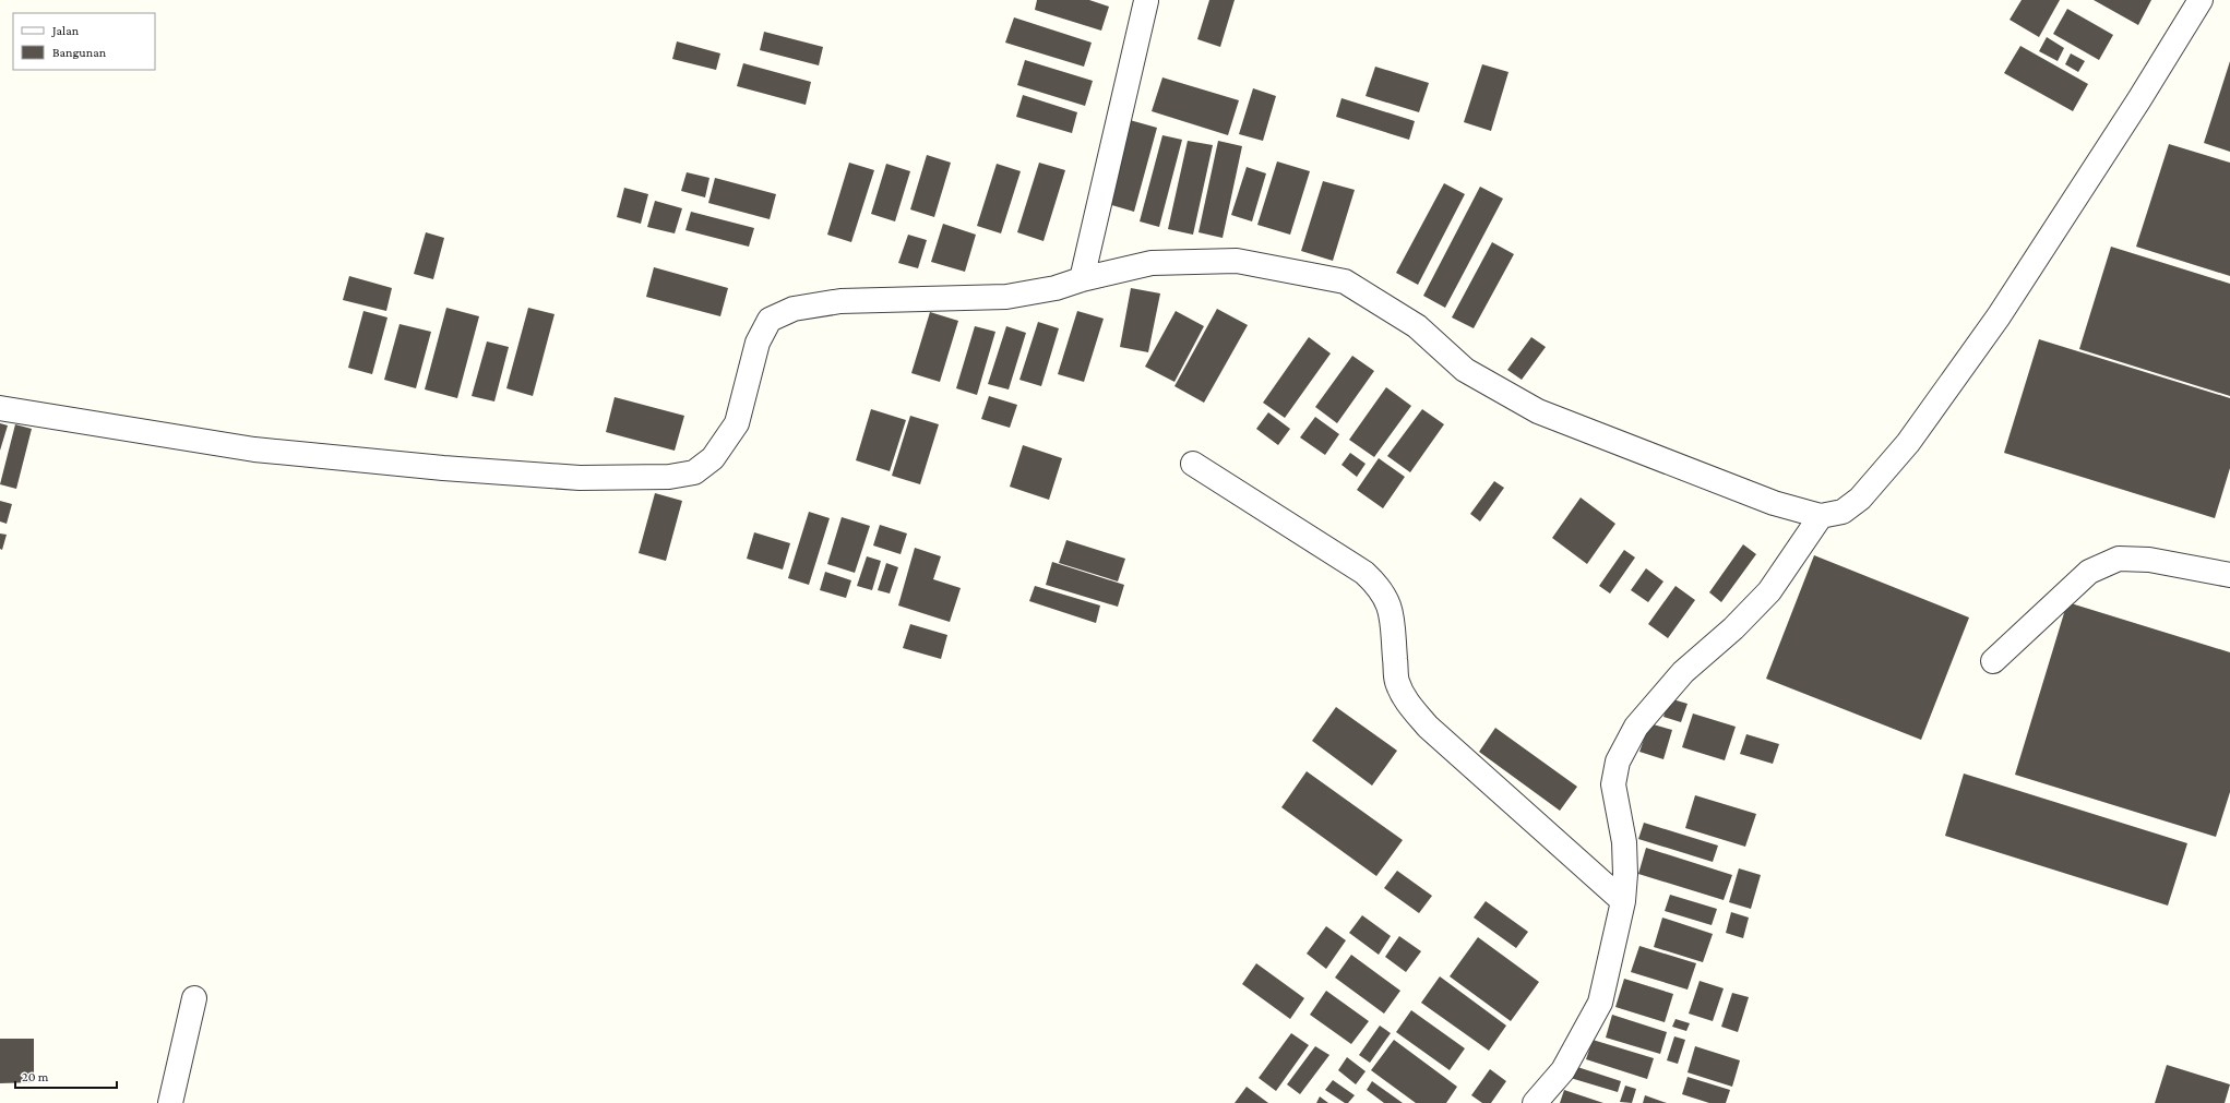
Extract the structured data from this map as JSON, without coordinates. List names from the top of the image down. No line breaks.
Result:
{"legend":["Jalan","Bangunan"],"scale_bar":"20 m"}
